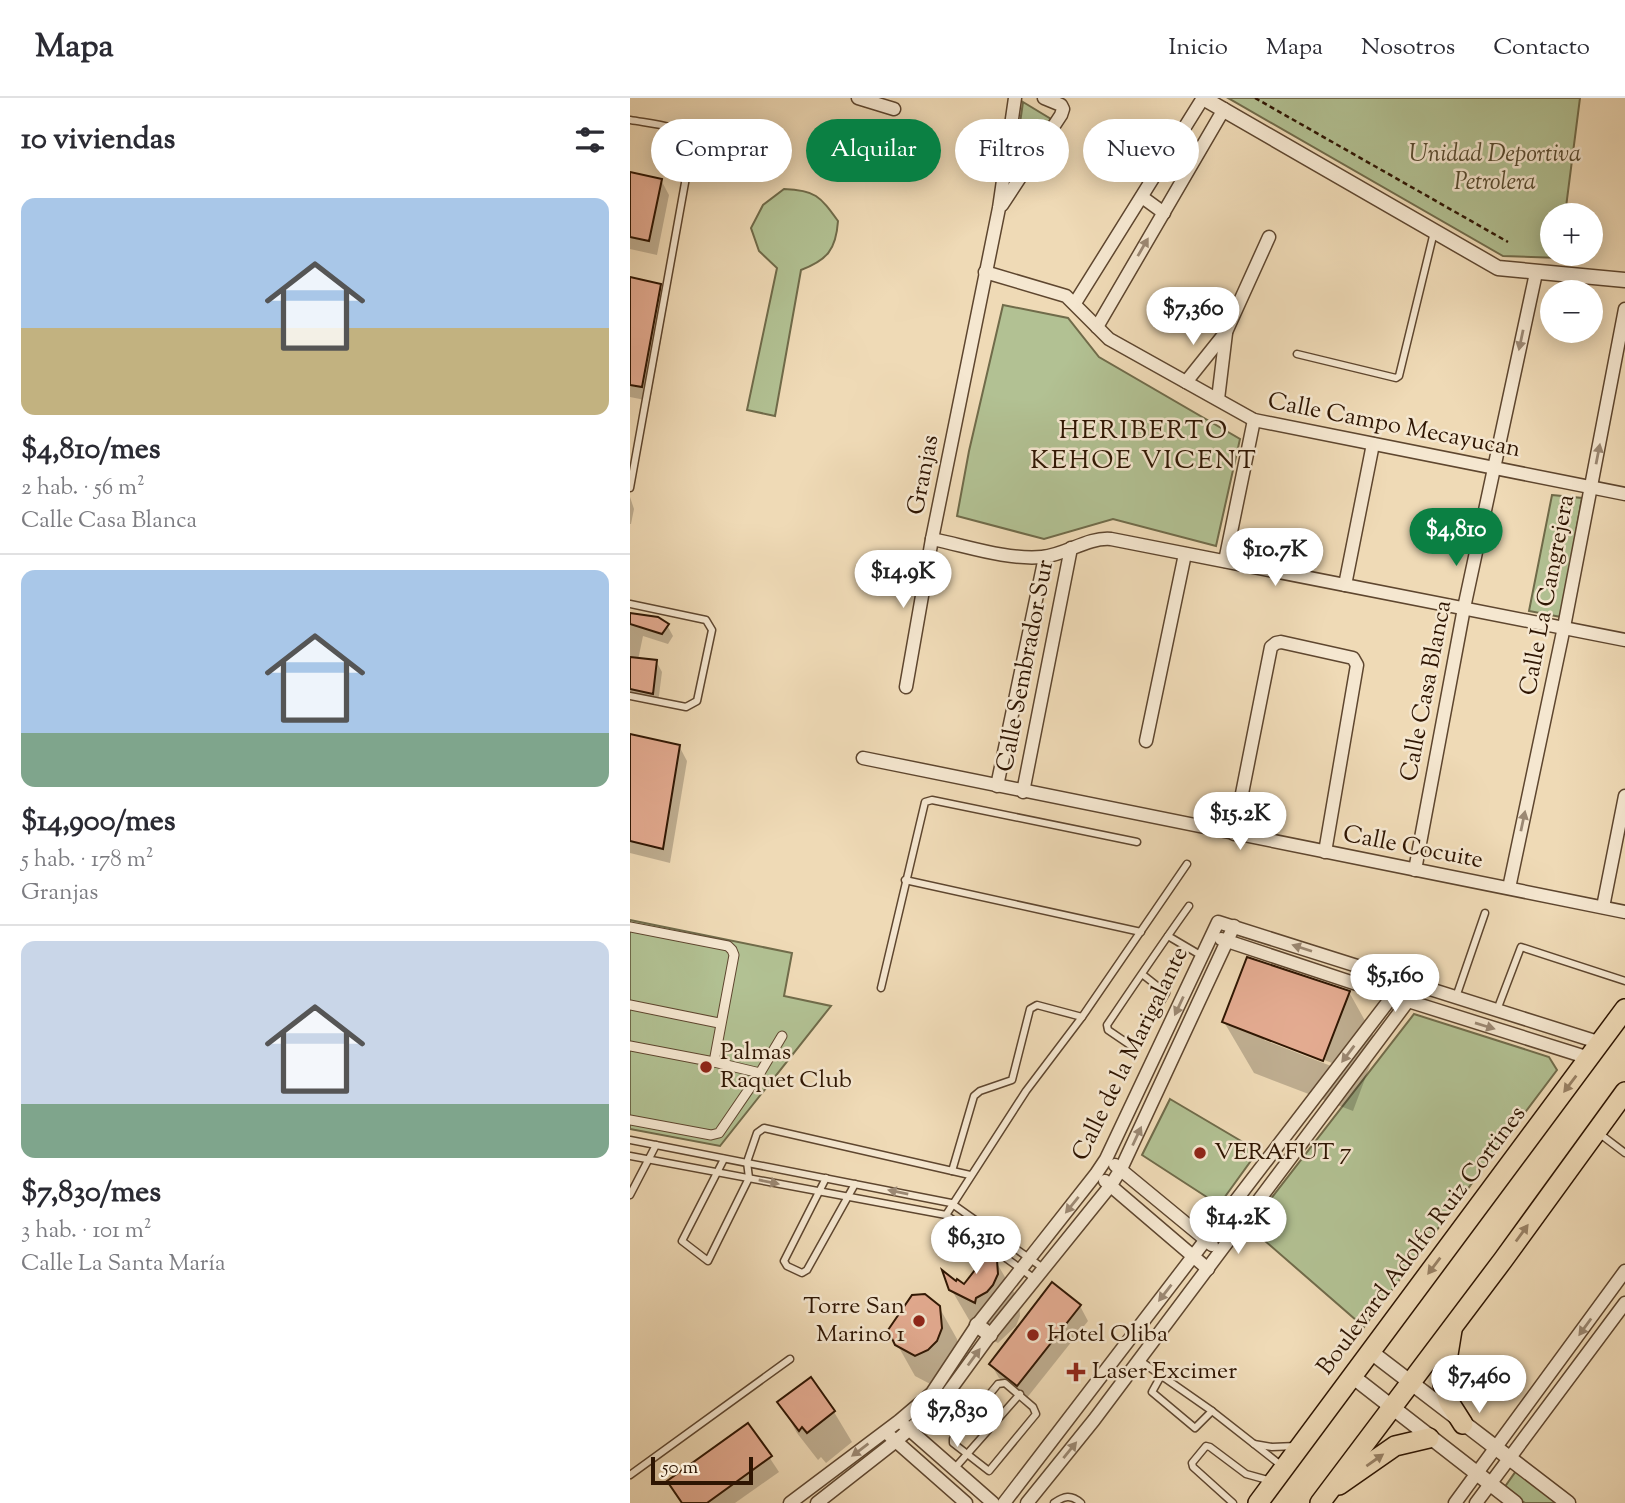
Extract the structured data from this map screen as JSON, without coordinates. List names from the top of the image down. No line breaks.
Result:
{"streets":{"main road":["Boulevard Adolfo Ruiz Cortines"],"street":["Calle Campo Mecayucan","Granjas","Calle La Cangrejera","Calle Sembrador Sur","Calle Casa Blanca","Calle Cocuite","Calle de la Marigalante"]},"crossings":[["Calle Campo Mecayucan","Granjas"],["Calle Campo Mecayucan","Calle La Cangrejera"],["Calle Campo Mecayucan","Calle Casa Blanca"],["Calle La Cangrejera","Calle Cocuite"],["Calle Sembrador Sur","Calle Cocuite"],["Calle Casa Blanca","Calle Cocuite"]],"one_way":["Calle La Cangrejera"],"districts":["HERIBERTO KEHOE VICENT"],"parks":["Unidad Deportiva Petrolera"],"places":{"other":["Palmas Raquet Club","VERAFUT 7","Torre San Marino 1","Hotel Oliba"],"health":["Laser Excimer"]},"scale_bar":"50 m","page":{"header":"Mapa","nav":["Inicio","Mapa","Nosotros","Contacto"],"heading":"10 viviendas","chip":["Comprar","Alquilar","Filtros","Nuevo"],"list":[{"name":"$4,810/mes","note":"2 hab. · 56 m² · Calle Casa Blanca"},{"name":"$14,900/mes","note":"5 hab. · 178 m² · Granjas"},{"name":"$7,830/mes","note":"3 hab. · 101 m² · Calle La Santa María"}],"map_buttons":["+","−"],"price":["$7,360","$4,810","$10.7K","$14.9K","$15.2K","$5,160","$14.2K","$6,310","$7,460","$7,830"],"scale":"50 m"}}
